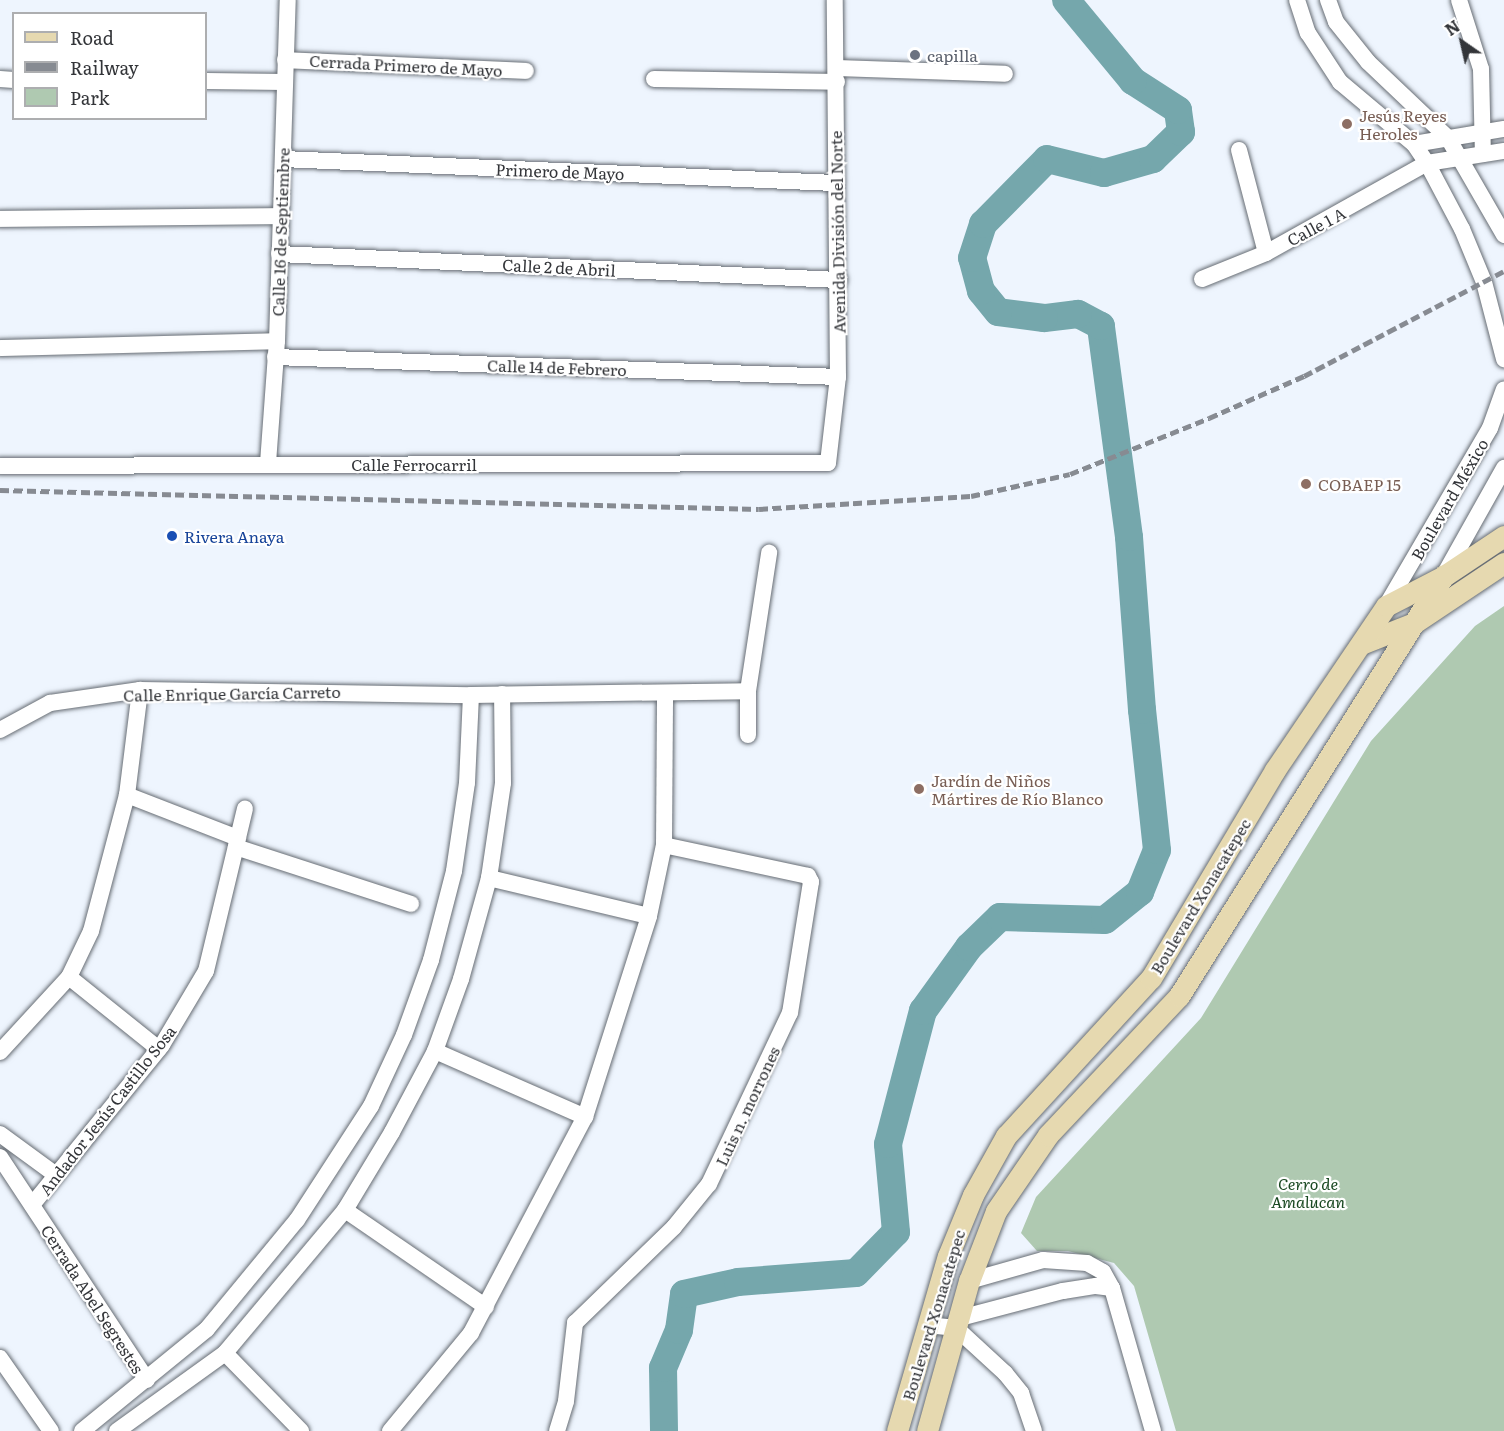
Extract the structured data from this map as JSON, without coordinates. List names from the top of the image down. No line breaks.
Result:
{"streets":{"main road":["Boulevard México","Boulevard Xonacatepec"],"street":["Cerrada Primero de Mayo","Primero de Mayo","Calle 1 A","Calle 16 de Septiembre","Avenida División del Norte","Calle 2 de Abril","Calle 14 de Febrero","Calle Ferrocarril","Calle Enrique García Carreto","Luis n. morrones","Andador Jesús Castillo Sosa","Cerrada Abel Segrestes"]},"crossings":[["Cerrada Primero de Mayo","Calle 16 de Septiembre"],["Primero de Mayo","Calle 16 de Septiembre"],["Primero de Mayo","Avenida División del Norte"],["Calle 16 de Septiembre","Calle 2 de Abril"],["Calle 16 de Septiembre","Calle 14 de Febrero"],["Calle 16 de Septiembre","Calle Ferrocarril"],["Avenida División del Norte","Calle 2 de Abril"],["Avenida División del Norte","Calle 14 de Febrero"],["Avenida División del Norte","Calle Ferrocarril"],["Boulevard México","Boulevard Xonacatepec"],["Andador Jesús Castillo Sosa","Cerrada Abel Segrestes"]],"parks":["Cerro de Amalucan"],"places":["capilla","Jesús Reyes Heroles","COBAEP 15","Rivera Anaya","Jardín de Niños Mártires de Río Blanco"],"legend":["Road","Railway","Park"],"north":"top left"}
